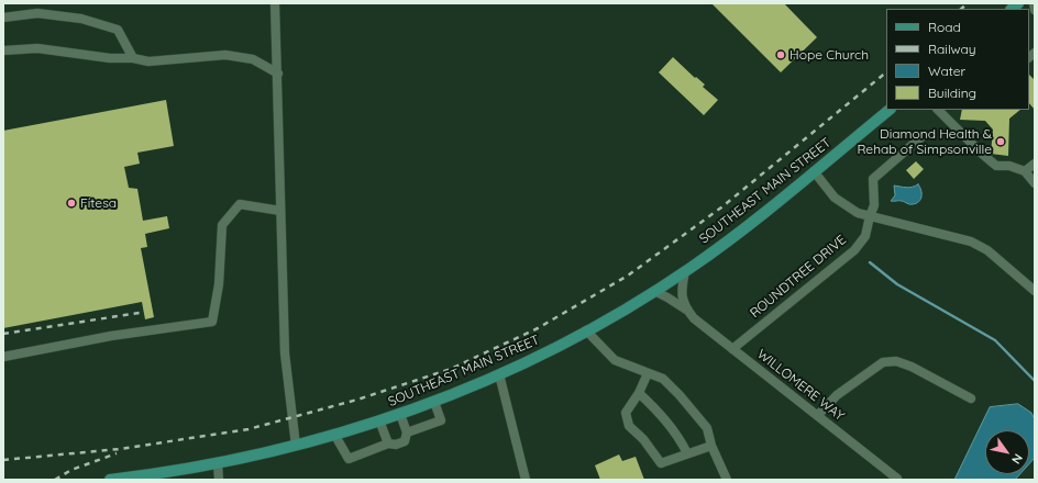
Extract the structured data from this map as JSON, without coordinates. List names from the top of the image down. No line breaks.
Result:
{"streets":{"main road":["SOUTHEAST MAIN STREET"],"street":["ROUNDTREE DRIVE","WILLOMERE WAY"]},"crossings":[["SOUTHEAST MAIN STREET","WILLOMERE WAY"],["ROUNDTREE DRIVE","WILLOMERE WAY"]],"places":["Hope Church","Diamond Health & Rehab of Simpsonville","Fitesa"],"legend":["Road","Railway","Water","Building"],"north":"bottom right"}
